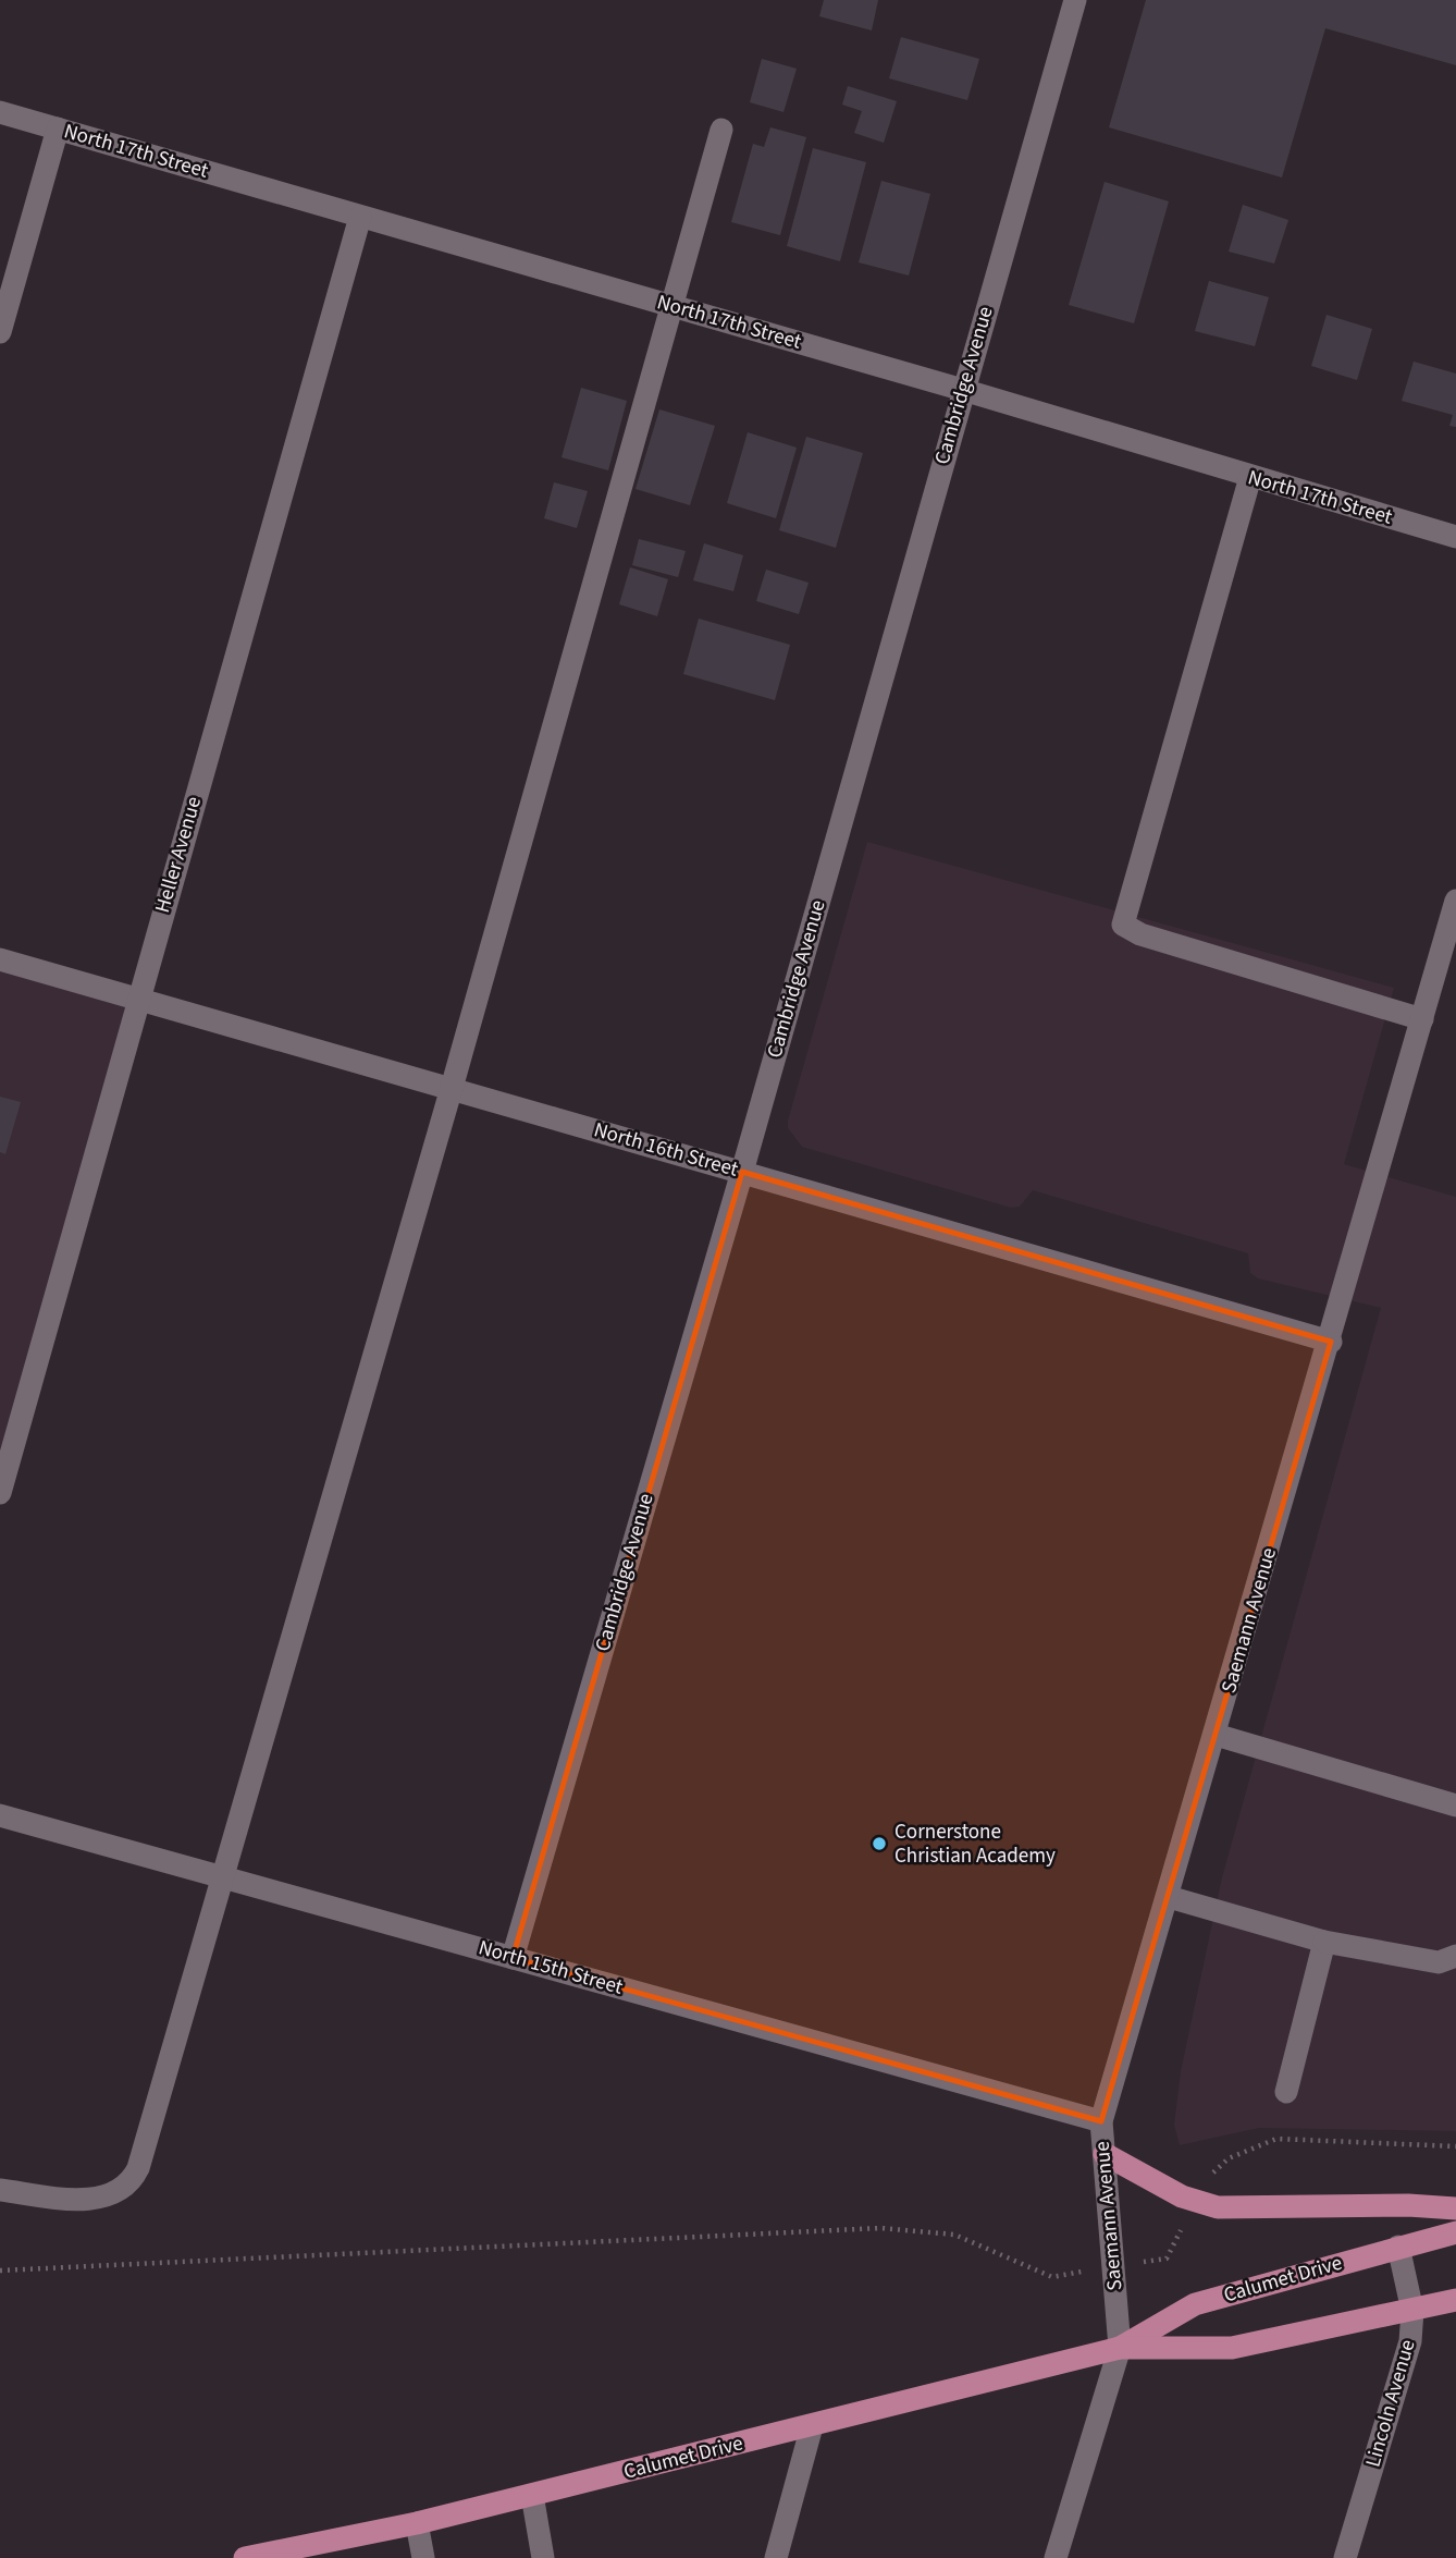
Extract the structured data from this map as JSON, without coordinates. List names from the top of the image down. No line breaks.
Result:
{"streets":{"main road":["Calumet Drive"],"street":["North 17th Street","Cambridge Avenue","Heller Avenue","North 16th Street","Saemann Avenue","North 15th Street","Lincoln Avenue"]},"crossings":[["North 17th Street","Cambridge Avenue"],["North 17th Street","Heller Avenue"],["Cambridge Avenue","North 16th Street"],["Cambridge Avenue","North 15th Street"],["Heller Avenue","North 16th Street"],["North 16th Street","Saemann Avenue"],["Saemann Avenue","North 15th Street"],["Saemann Avenue","Calumet Drive"],["Calumet Drive","Lincoln Avenue"]],"places":["Cornerstone Christian Academy"]}
